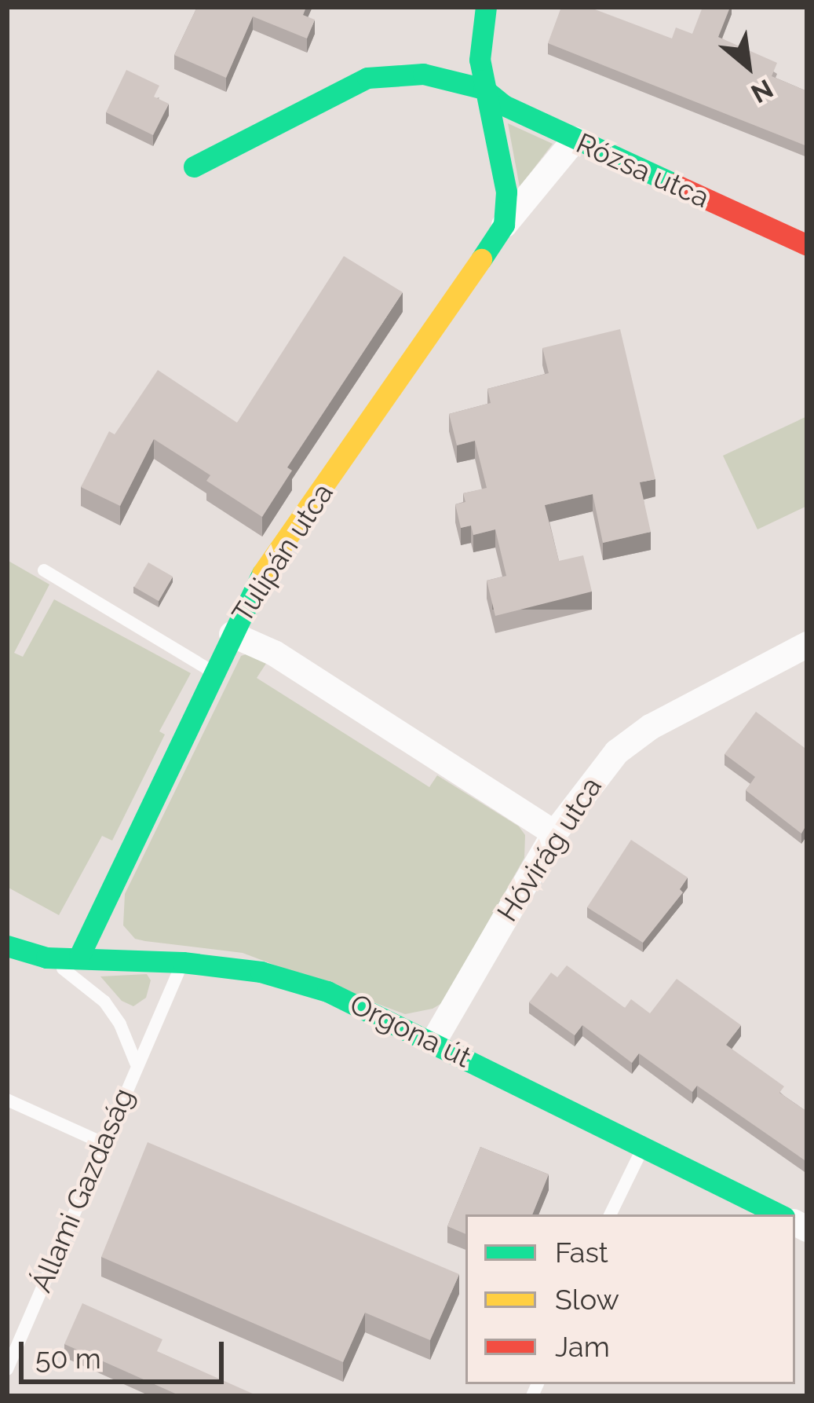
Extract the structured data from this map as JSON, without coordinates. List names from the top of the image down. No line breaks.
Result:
{"streets":{"street":["Rózsa utca","Tulipán utca","Hóvirág utca","Orgona út"],"lane":["Állami Gazdaság"]},"crossings":[["Rózsa utca","Tulipán utca"],["Tulipán utca","Orgona út"],["Hóvirág utca","Orgona út"],["Orgona út","Állami Gazdaság"]],"legend":["Fast","Slow","Jam"],"scale_bar":"50 m","north":"bottom right"}
